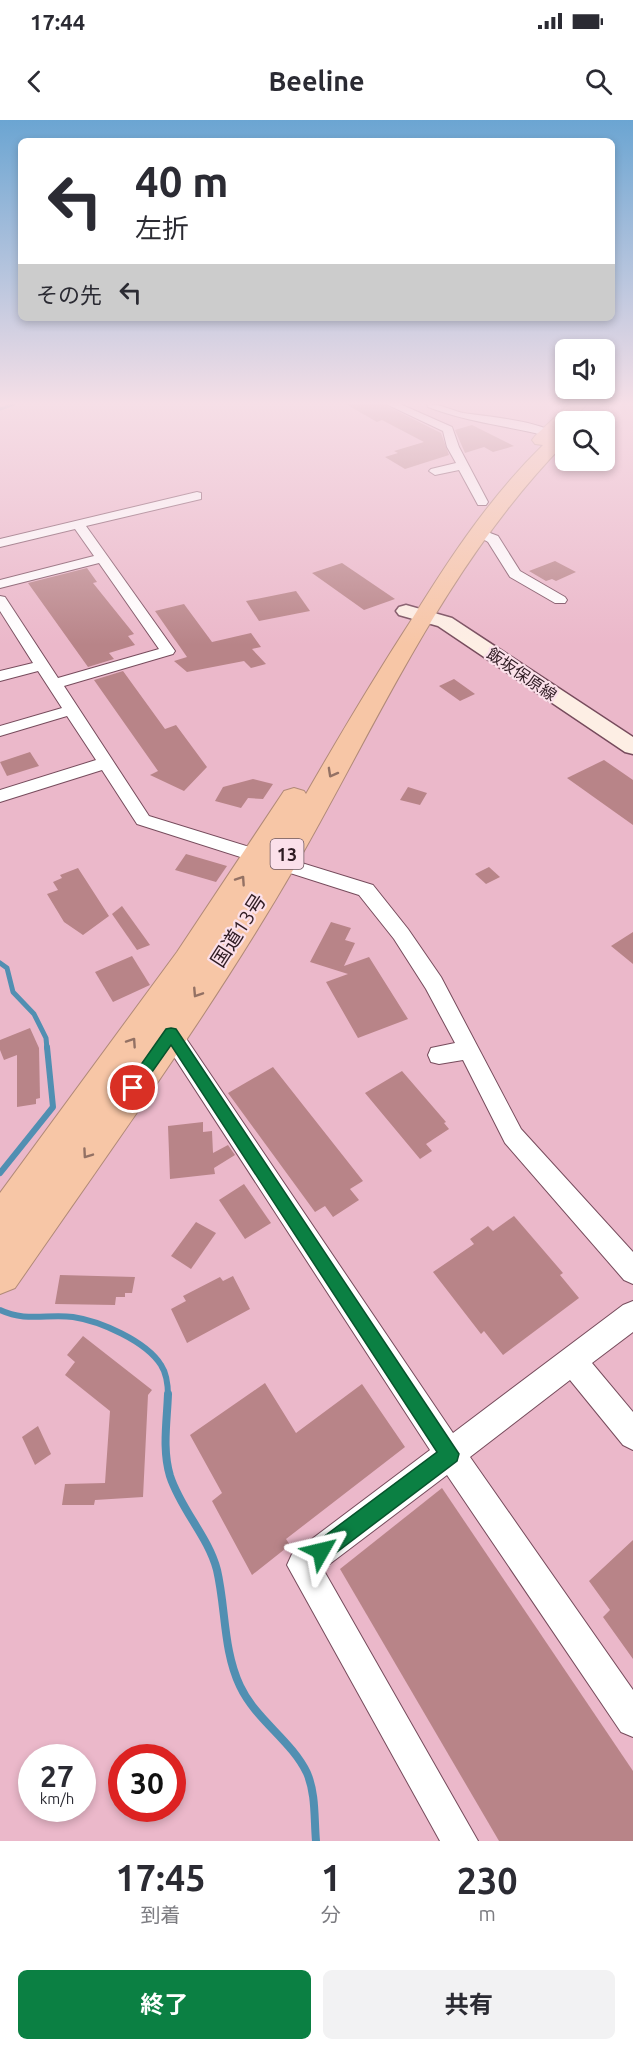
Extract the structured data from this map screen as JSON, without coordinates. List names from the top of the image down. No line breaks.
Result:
{"streets":{"highway":["13","国道13号"],"main road":["飯坂保原線"]},"crossings":[["飯坂保原線","国道13号"]],"page":{"status":"17:44","header":"Beeline","turn":["40 m","左折"],"then":"その先","speed":"27 km/h","limit":"30","eta":["17:45","到着","1","分","230","m"],"buttons":["終了","共有"]}}
